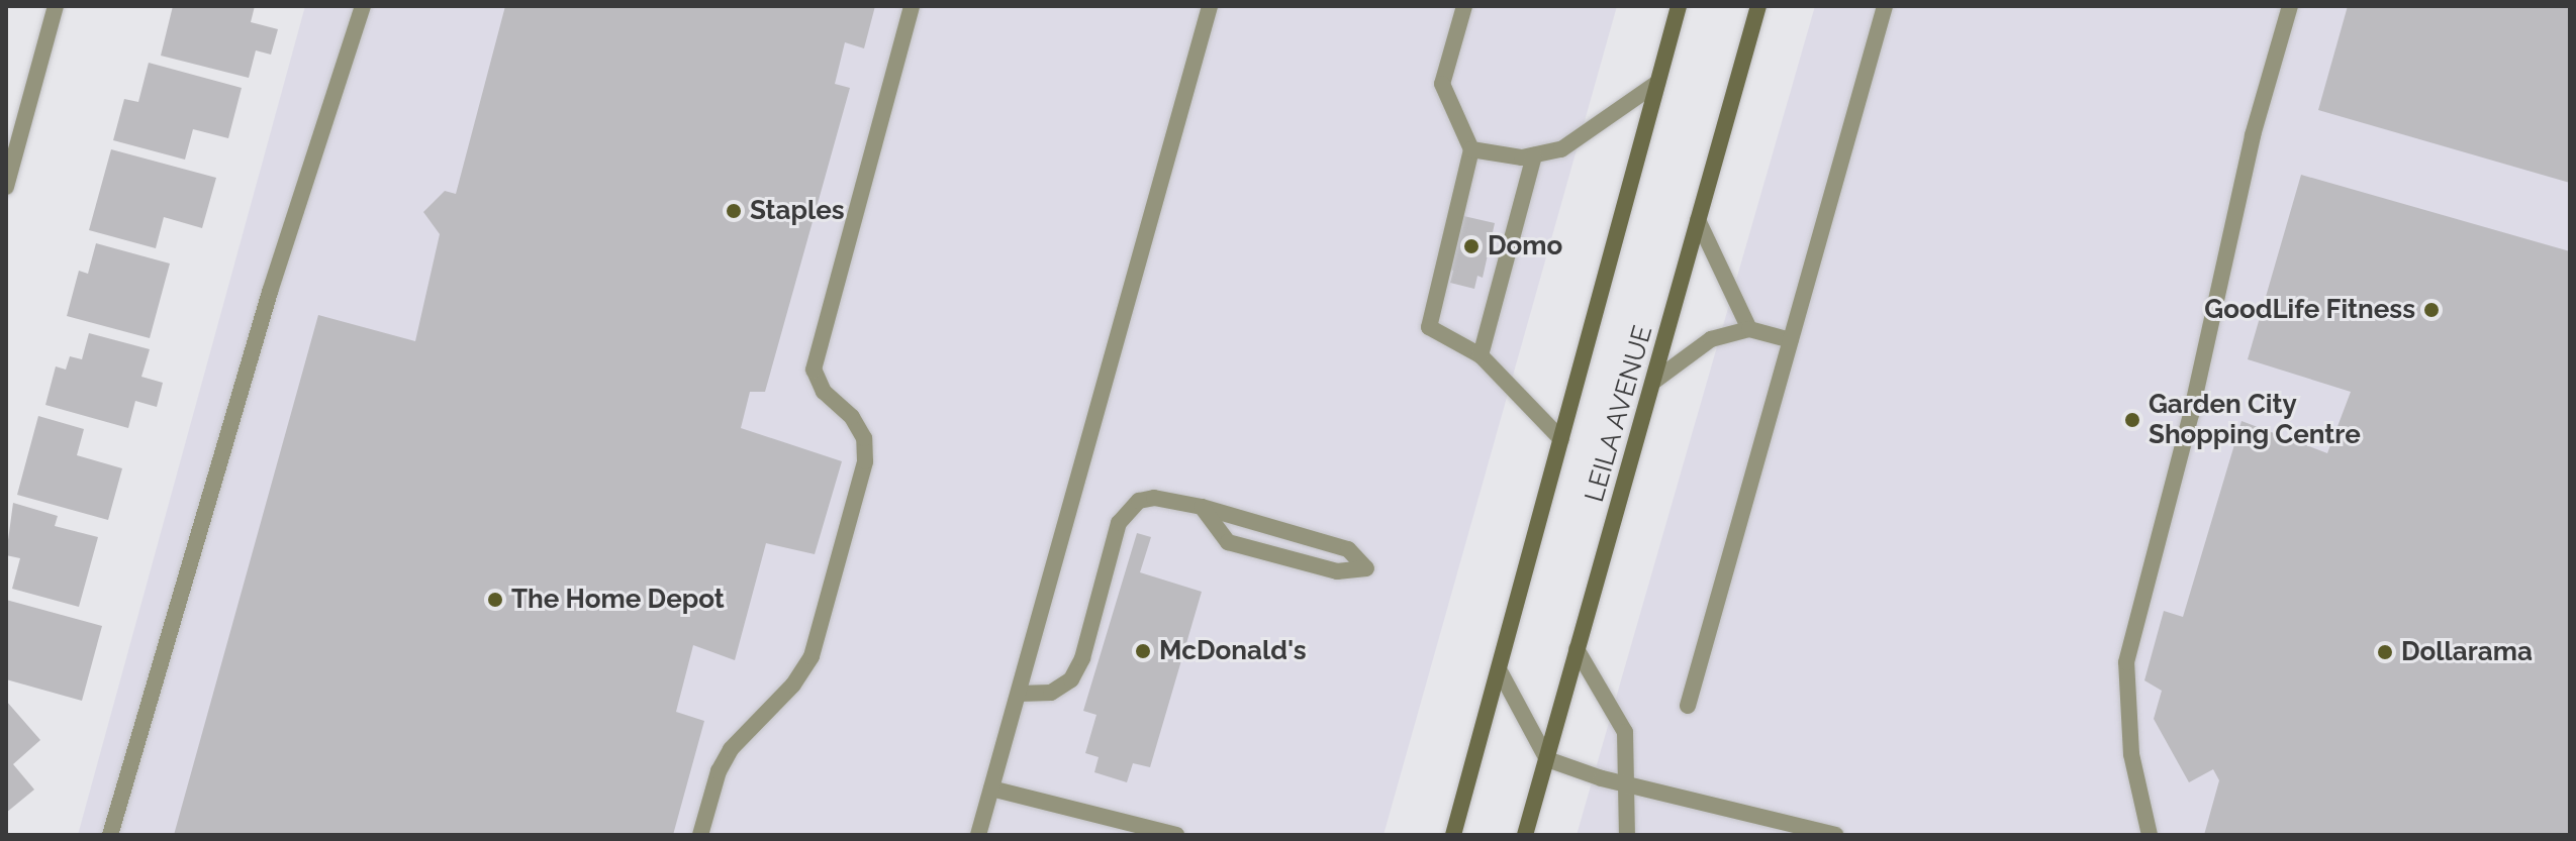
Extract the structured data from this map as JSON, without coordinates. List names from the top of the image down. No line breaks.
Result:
{"streets":{"main road":["LEILA AVENUE"]},"places":["Staples","Domo","GoodLife Fitness","Garden City Shopping Centre","The Home Depot","McDonald's","Dollarama"]}
